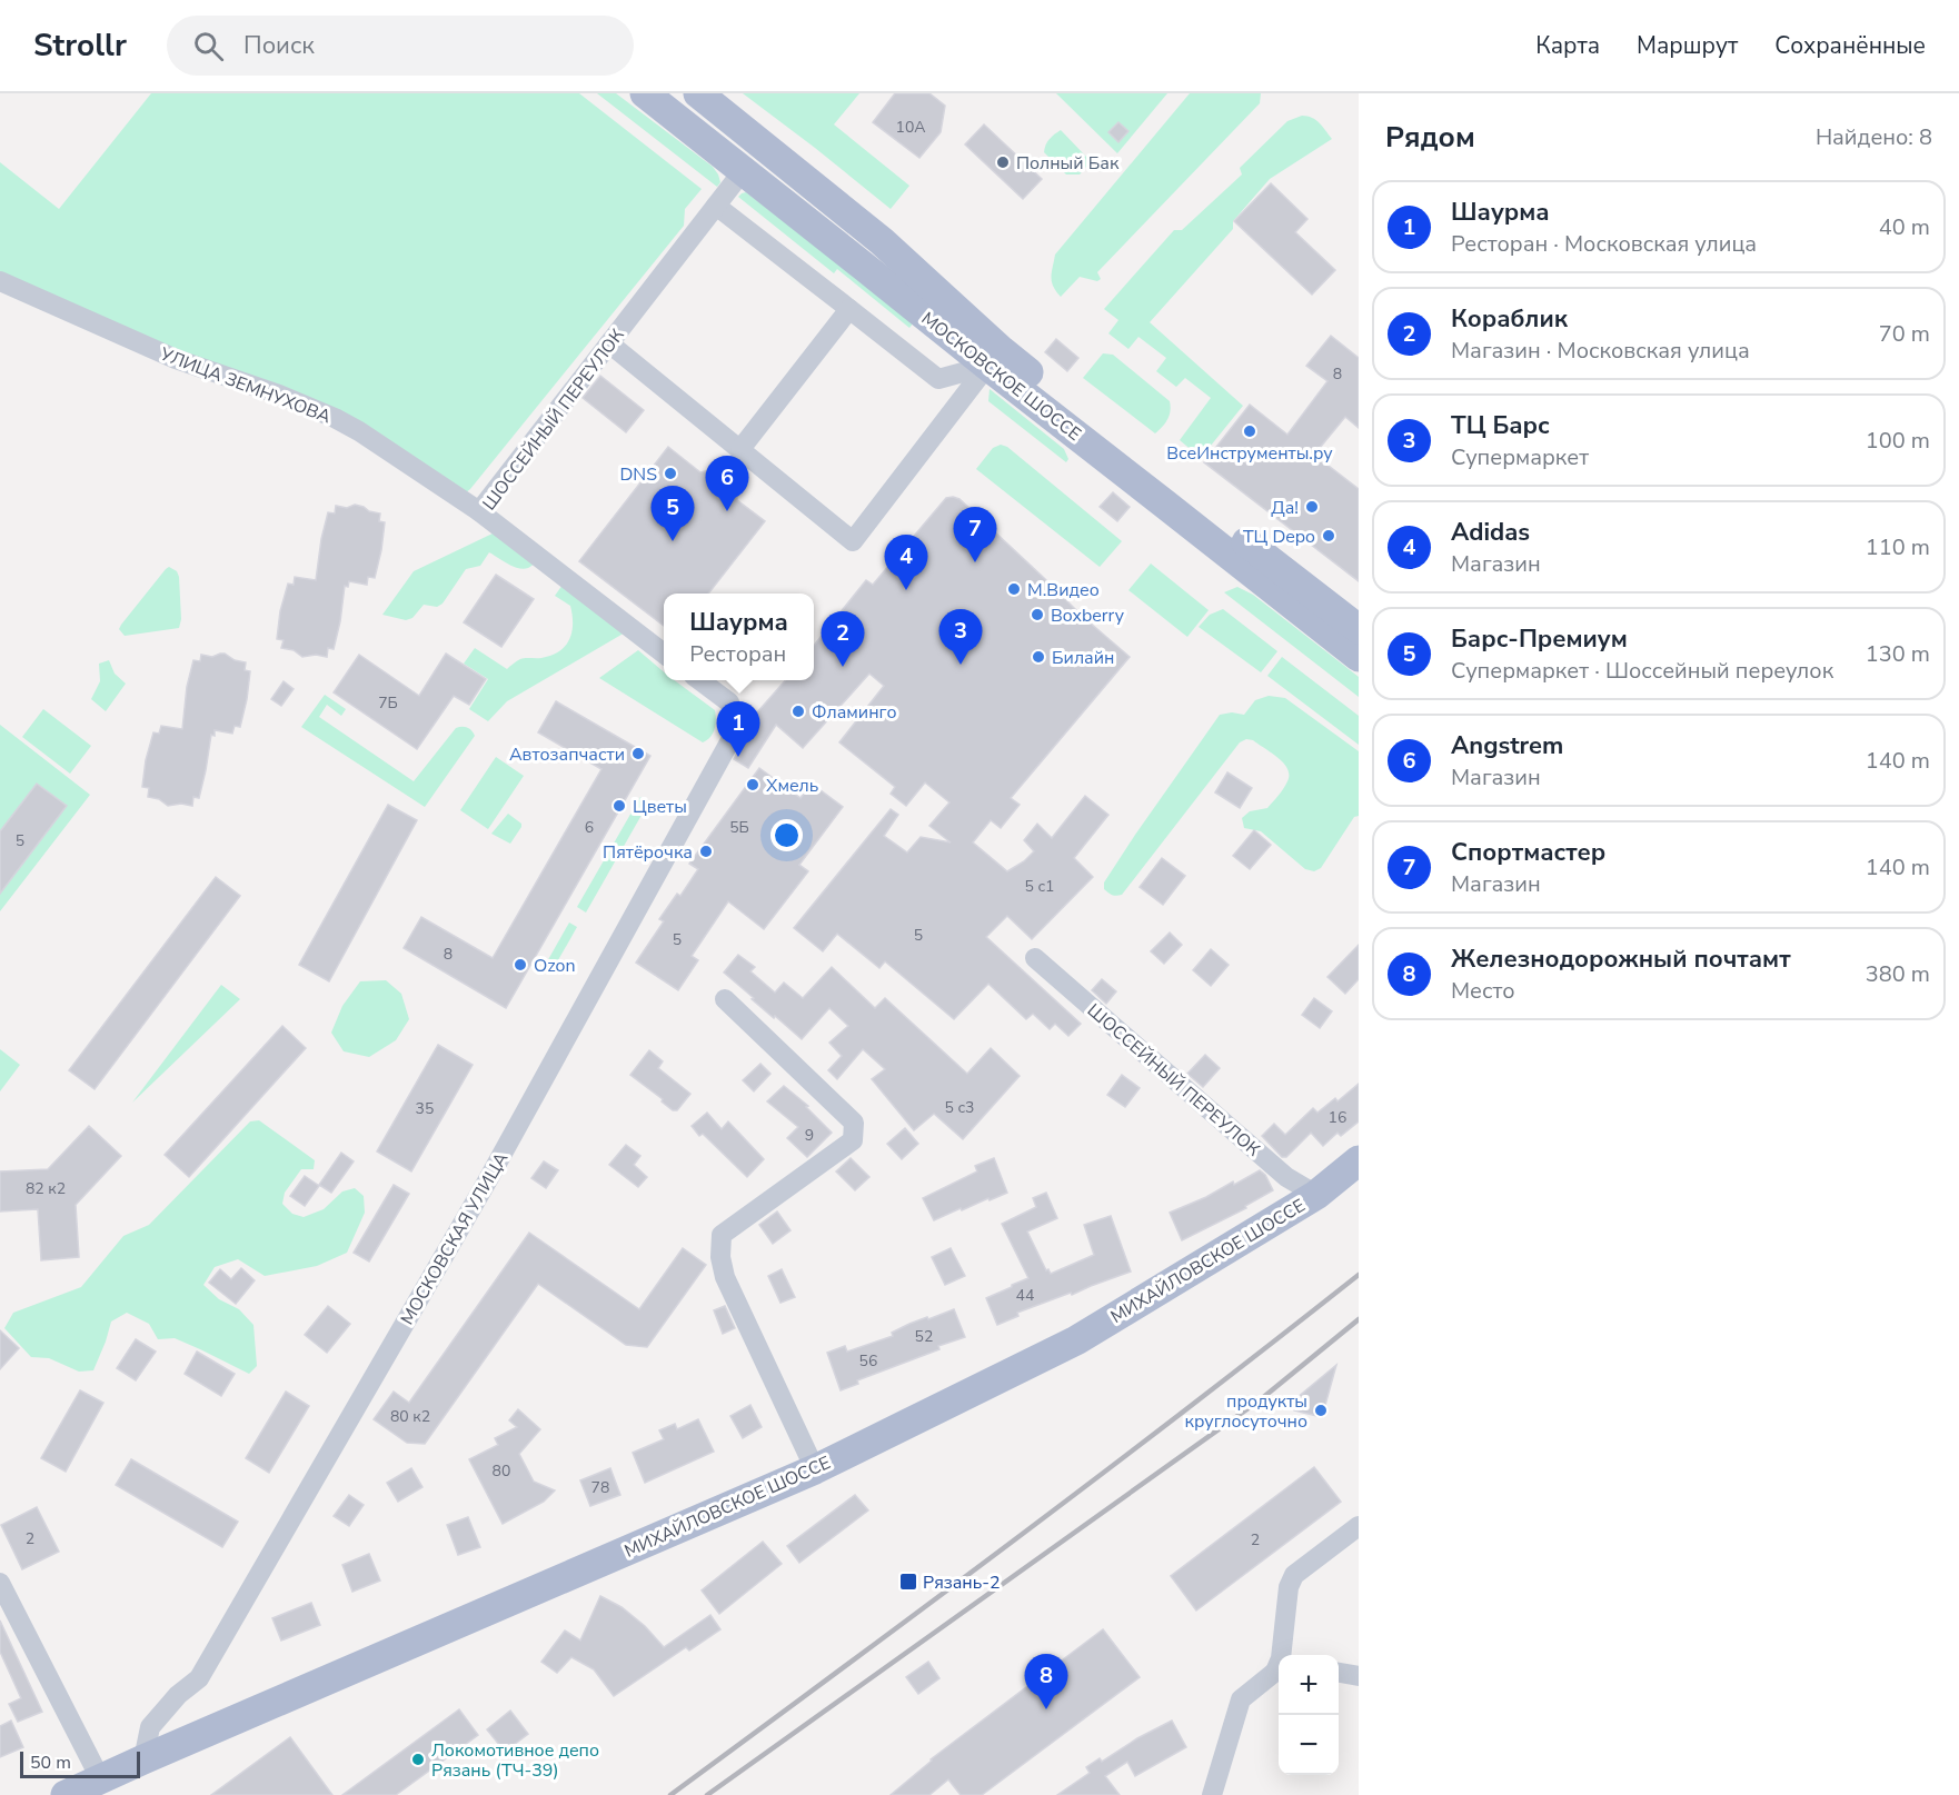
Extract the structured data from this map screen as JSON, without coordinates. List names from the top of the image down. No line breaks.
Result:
{"streets":{"main road":["МОСКОВСКОЕ ШОССЕ","МИХАЙЛОВСКОЕ ШОССЕ"],"street":["УЛИЦА ЗЕМНУХОВА","ШОССЕЙНЫЙ ПЕРЕУЛОК","МОСКОВСКАЯ УЛИЦА"]},"crossings":[["МОСКОВСКОЕ ШОССЕ","ШОССЕЙНЫЙ ПЕРЕУЛОК"],["УЛИЦА ЗЕМНУХОВА","ШОССЕЙНЫЙ ПЕРЕУЛОК"],["ШОССЕЙНЫЙ ПЕРЕУЛОК","МИХАЙЛОВСКОЕ ШОССЕ"],["МОСКОВСКАЯ УЛИЦА","МИХАЙЛОВСКОЕ ШОССЕ"]],"places":{"other":["Полный Бак","ВсеИнструменты.ру","DNS","Да!","ТЦ Depo","М.Видео","Boxberry","Билайн","Фламинго","Автозапчасти","Хмель","Цветы","Пятёрочка","Ozon","продукты круглосуточно","Локомотивное депо Рязань (ТЧ-39)"],"transit":["Рязань-2"]},"house_numbers":["10А","8","7Б","6","5Б","5","5 с1","5","5","8","5 с3","35","16","9","82 к2","44","52","56","80 к2","80","78","2","2"],"scale_bar":"50 m","page":{"header":"Strollr","search":"Поиск","nav":["Карта","Маршрут","Сохранённые"],"heading":["Рядом","Найдено: 8"],"list":[{"mark":"1","name":"Шаурма","note":"Ресторан · Московская улица","value":"40 m"},{"mark":"2","name":"Кораблик","note":"Магазин · Московская улица","value":"70 m"},{"mark":"3","name":"ТЦ Барс","note":"Супермаркет","value":"100 m"},{"mark":"4","name":"Adidas","note":"Магазин","value":"110 m"},{"mark":"5","name":"Барс-Премиум","note":"Супермаркет · Шоссейный переулок","value":"130 m"},{"mark":"6","name":"Angstrem","note":"Магазин","value":"140 m"},{"mark":"7","name":"Спортмастер","note":"Магазин","value":"140 m"},{"mark":"8","name":"Железнодорожный почтамт","note":"Место","value":"380 m"}],"pins":["6","5","7","4","3","2","1","8"],"popup":["Шаурма","Ресторан"],"map_buttons":["+","−"],"scale":"50 m"}}
